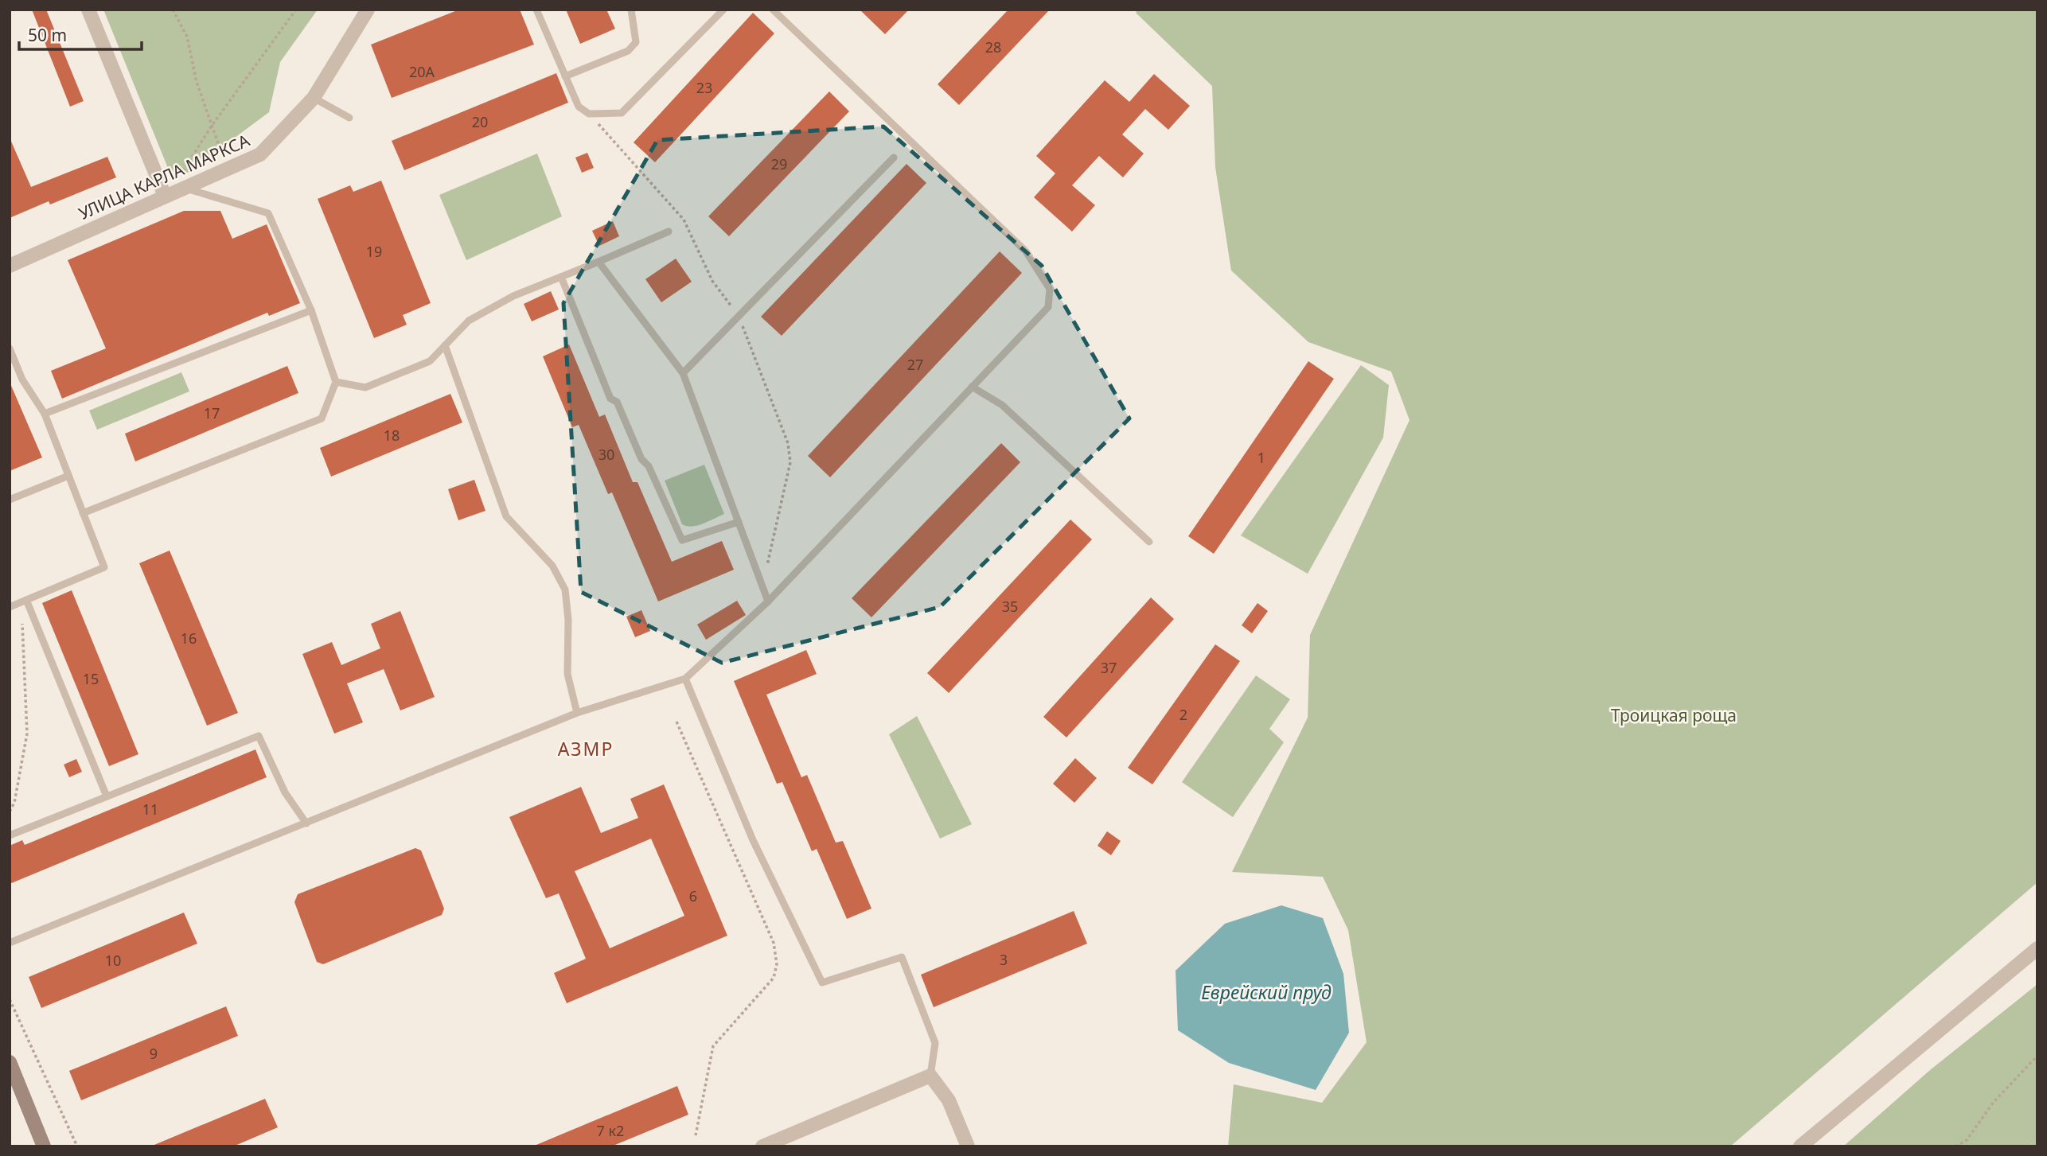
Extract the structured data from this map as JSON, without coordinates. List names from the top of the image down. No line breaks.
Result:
{"streets":{"street":["УЛИЦА КАРЛА МАРКСА"]},"districts":["АЗМР"],"water":["Еврейский пруд"],"parks":["Троицкая роща"],"house_numbers":["28","20А","23","20","29","19","27","17","18","30","1","35","16","37","15","2","11","6","3","10","9","7 к2"],"scale_bar":"50 m"}
